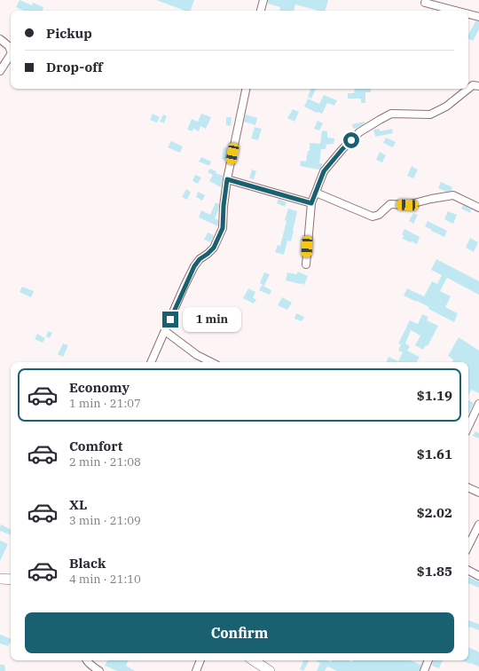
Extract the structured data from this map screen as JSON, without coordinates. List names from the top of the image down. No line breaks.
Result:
{"page":{"banner":["Pickup","Drop-off"],"bubble":"1 min","list":[{"name":"Economy","note":"1 min · 21:07","value":"$1.19"},{"name":"Comfort","note":"2 min · 21:08","value":"$1.61"},{"name":"XL","note":"3 min · 21:09","value":"$2.02"},{"name":"Black","note":"4 min · 21:10","value":"$1.85"}],"buttons":"Confirm"}}
